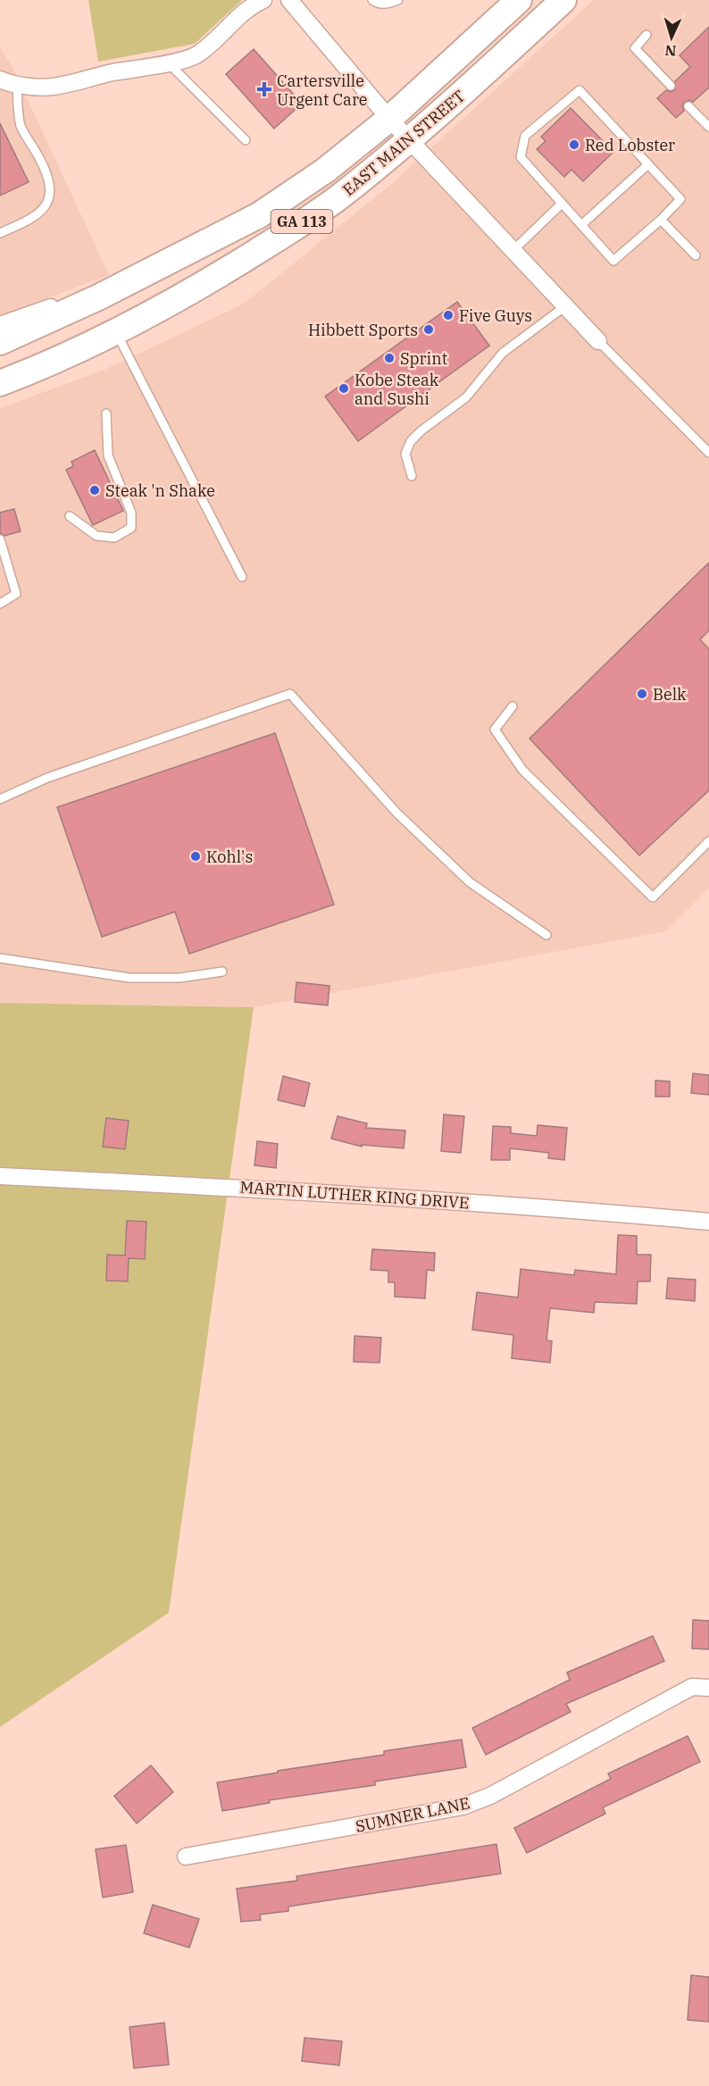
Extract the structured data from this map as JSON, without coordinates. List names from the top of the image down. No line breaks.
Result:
{"streets":{"main road":["EAST MAIN STREET","GA 113"],"street":["MARTIN LUTHER KING DRIVE","SUMNER LANE"]},"places":{"health":["Cartersville Urgent Care"],"other":["Red Lobster","Five Guys","Hibbett Sports","Sprint","Kobe Steak and Sushi","Steak 'n Shake","Belk","Kohl's"]},"north":"bottom"}
